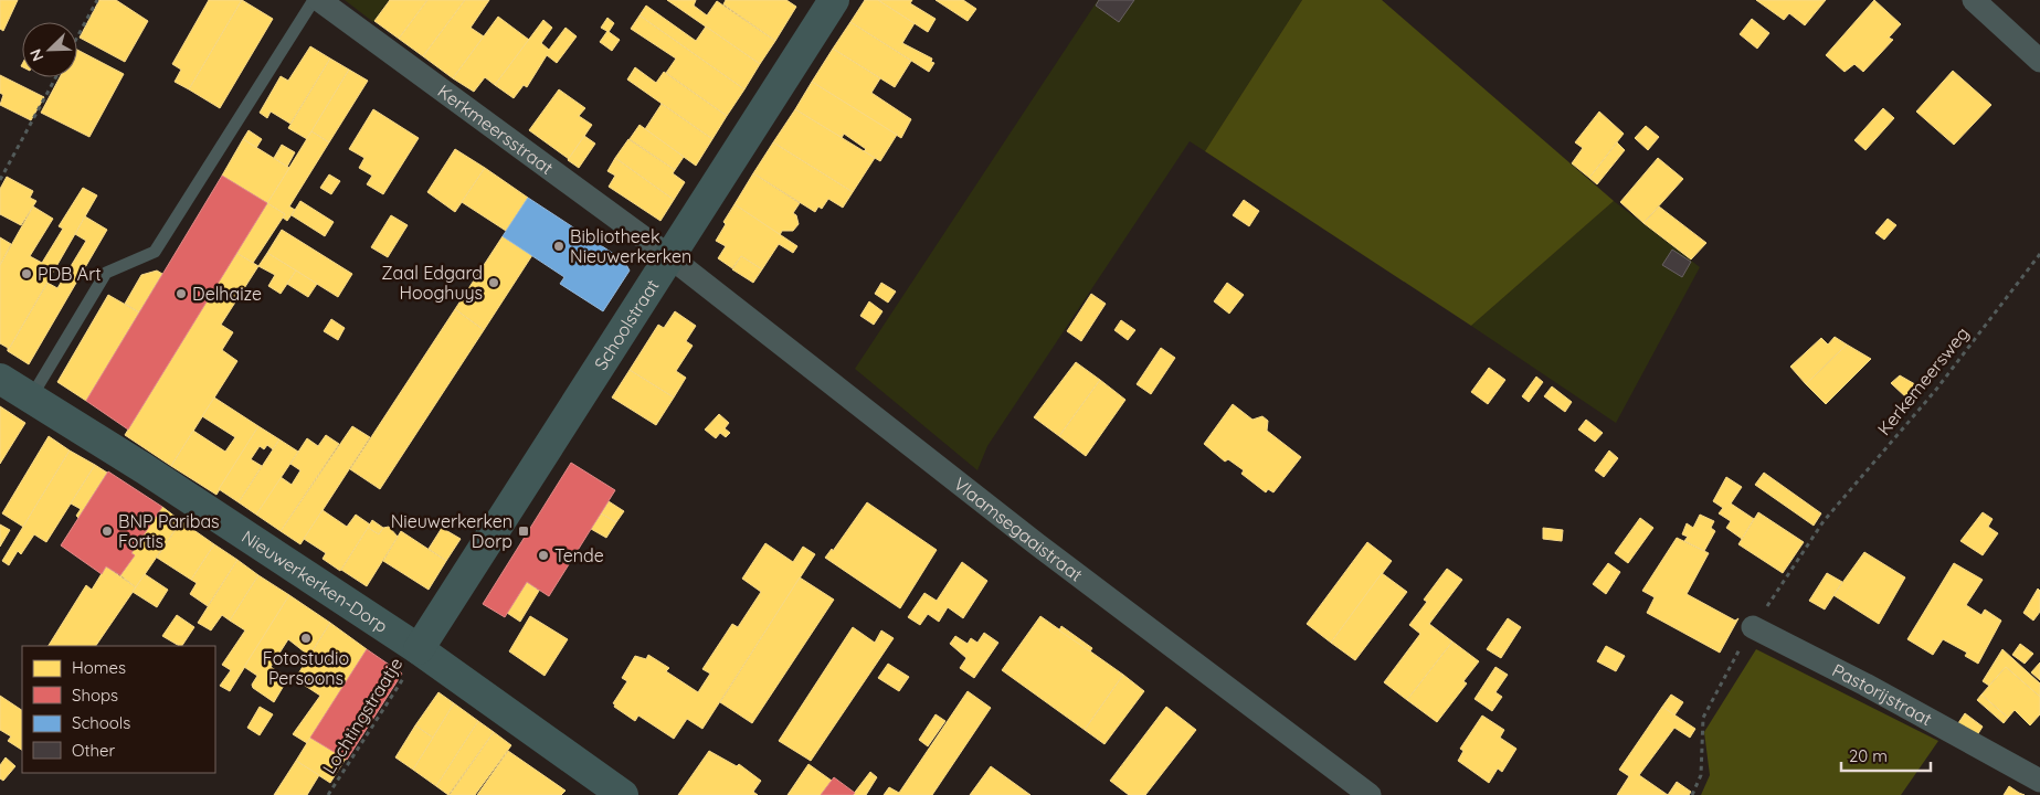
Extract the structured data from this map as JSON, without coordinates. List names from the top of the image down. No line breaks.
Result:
{"streets":{"street":["Kerkmeersstraat","Schoolstraat","Vlaamsegaaistraat","Nieuwerkerken-Dorp","Pastorijstraat"],"path":["Kerkemeersweg","Lochtingstraatje"]},"crossings":[["Kerkmeersstraat","Schoolstraat"],["Kerkmeersstraat","Vlaamsegaaistraat"],["Schoolstraat","Vlaamsegaaistraat"],["Schoolstraat","Nieuwerkerken-Dorp"],["Schoolstraat","Lochtingstraatje"],["Kerkemeersweg","Pastorijstraat"],["Nieuwerkerken-Dorp","Lochtingstraatje"]],"places":{"other":["Bibliotheek Nieuwerkerken","PDB Art","Zaal Edgard Hooghuys","Delhaize","BNP Paribas Fortis","Tende","Fotostudio Persoons"],"transit":["Nieuwerkerken Dorp"]},"legend":["Homes","Shops","Schools","Other"],"scale_bar":"20 m","north":"bottom left"}
